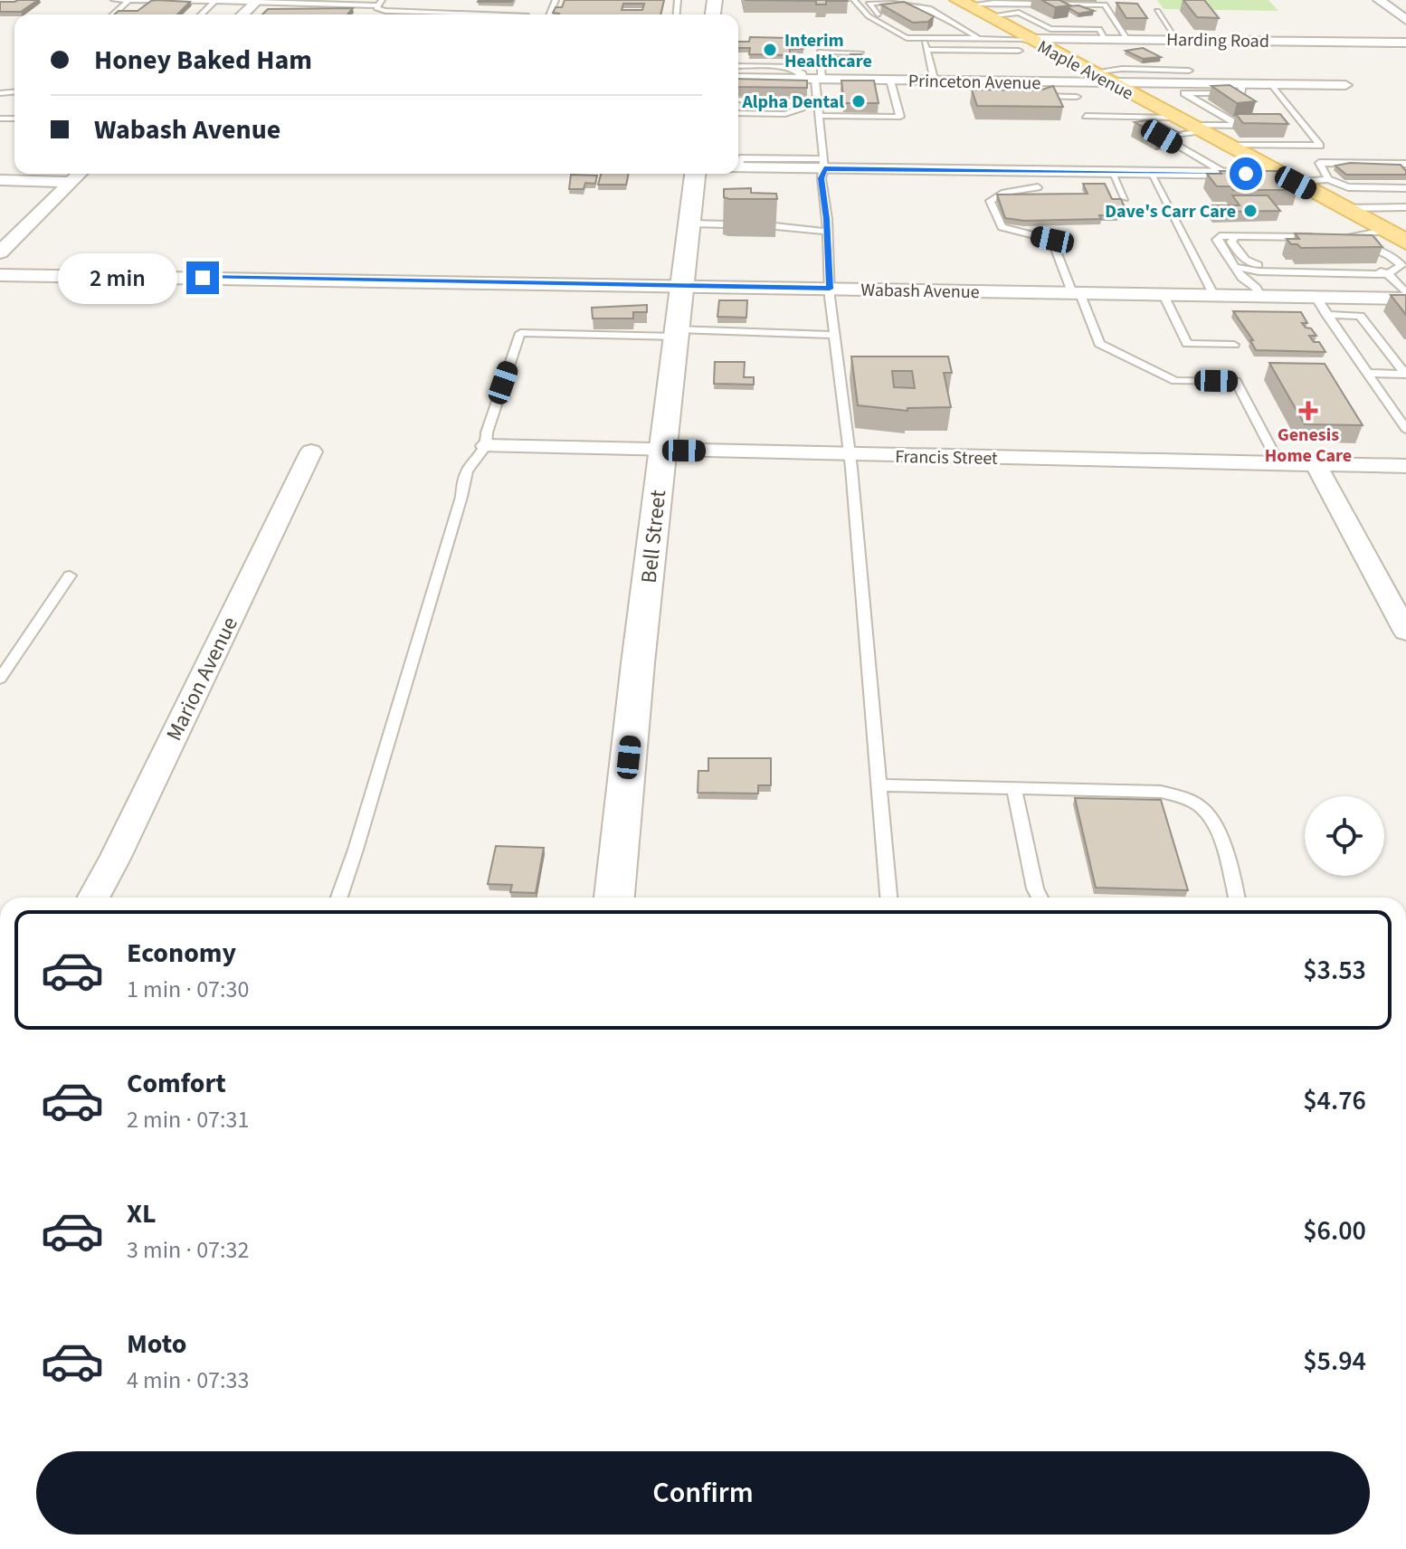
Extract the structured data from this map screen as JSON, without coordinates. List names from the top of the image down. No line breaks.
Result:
{"streets":{"main road":["Maple Avenue"],"street":["Harding Road","Princeton Avenue","Wabash Avenue","Francis Street","Bell Street","Marion Avenue"]},"crossings":[["Harding Road","Maple Avenue"],["Maple Avenue","Princeton Avenue"],["Wabash Avenue","Bell Street"],["Francis Street","Bell Street"]],"places":{"other":["Interim Healthcare","Alpha Dental","Dave's Carr Care"],"health":["Genesis Home Care"]},"page":{"banner":["Honey Baked Ham","Wabash Avenue"],"bubble":"2 min","list":[{"name":"Economy","note":"1 min · 07:30","value":"$3.53"},{"name":"Comfort","note":"2 min · 07:31","value":"$4.76"},{"name":"XL","note":"3 min · 07:32","value":"$6.00"},{"name":"Moto","note":"4 min · 07:33","value":"$5.94"}],"buttons":"Confirm"}}
